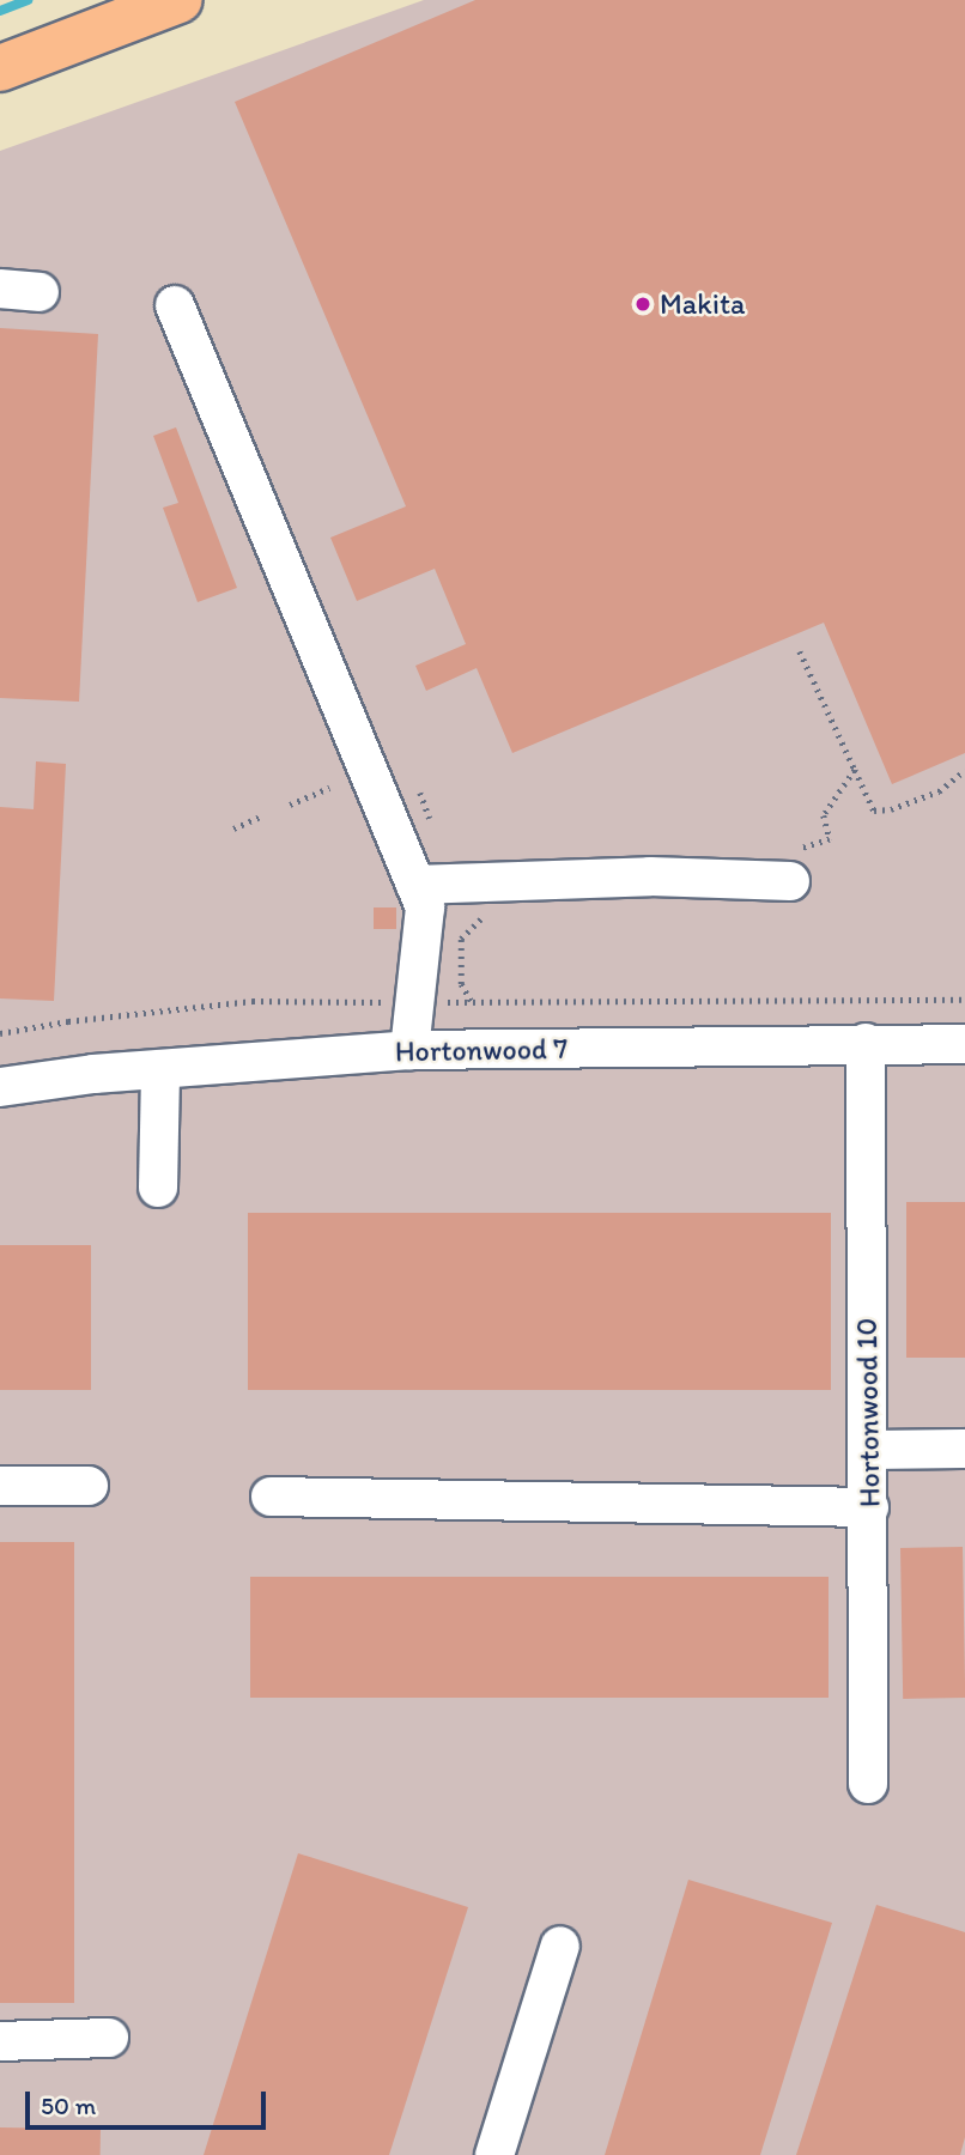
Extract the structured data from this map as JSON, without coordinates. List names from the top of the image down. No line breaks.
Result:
{"streets":{"street":["Hortonwood 7","Hortonwood 10"]},"crossings":[["Hortonwood 7","Hortonwood 10"]],"places":["Makita"],"scale_bar":"50 m"}
